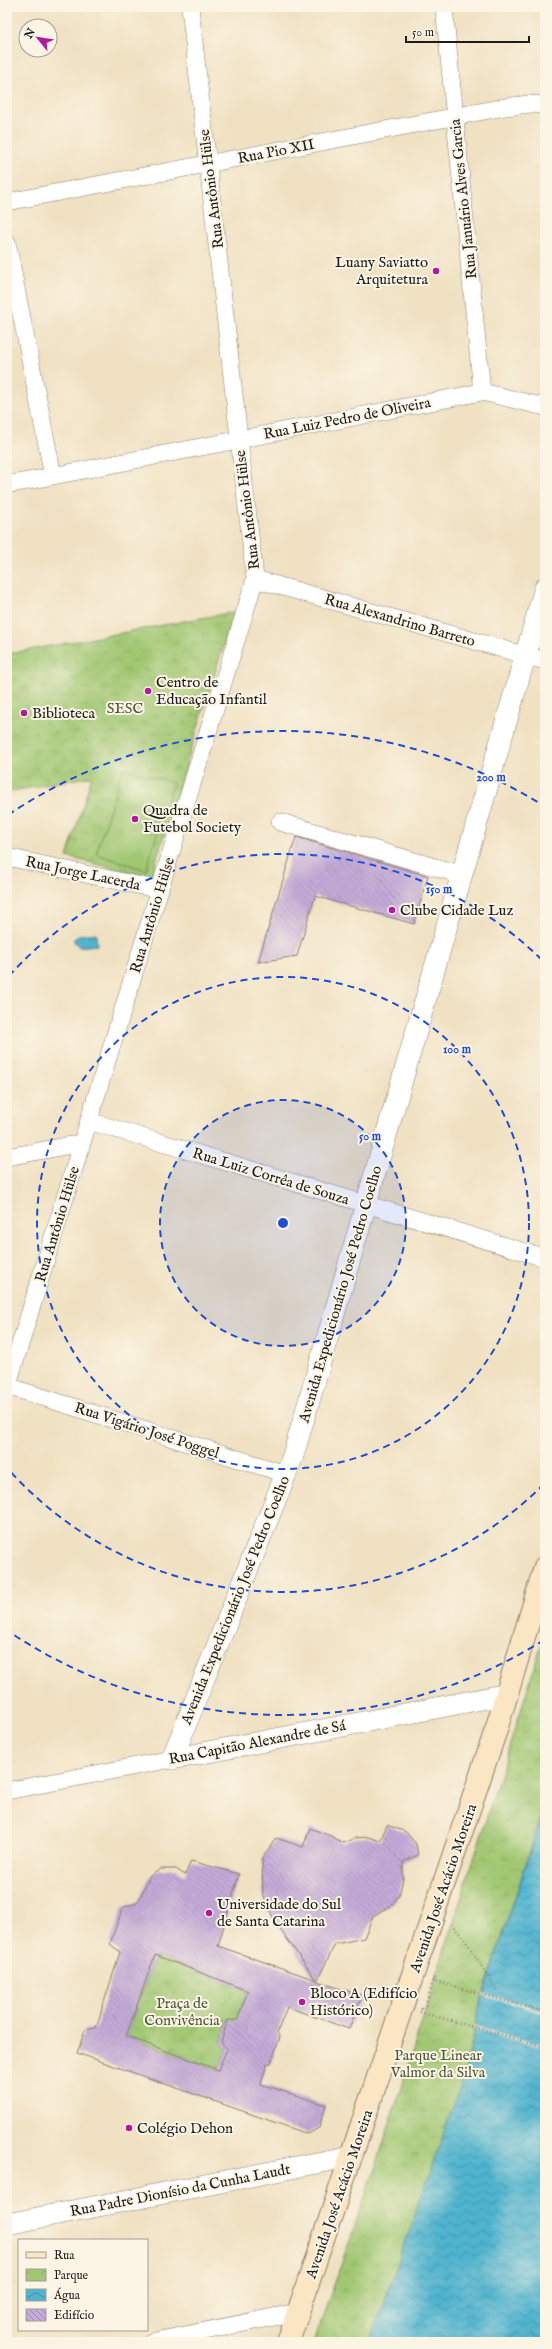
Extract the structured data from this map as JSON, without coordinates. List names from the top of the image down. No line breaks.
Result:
{"streets":{"main road":["Avenida José Acácio Moreira"],"street":["Rua Pio XII","Rua Antônio Hülse","Rua Januário Alves Garcia","Rua Luiz Pedro de Oliveira","Rua Alexandrino Barreto","Rua Jorge Lacerda","Rua Luiz Corrêa de Souza","Avenida Expedicionário José Pedro Coelho","Rua Vigário José Poggel","Rua Capitão Alexandre de Sá","Rua Padre Dionísio da Cunha Laudt"]},"crossings":[["Rua Pio XII","Rua Antônio Hülse"],["Rua Pio XII","Rua Januário Alves Garcia"],["Rua Antônio Hülse","Rua Luiz Pedro de Oliveira"],["Rua Antônio Hülse","Rua Alexandrino Barreto"],["Rua Antônio Hülse","Rua Jorge Lacerda"],["Rua Antônio Hülse","Rua Luiz Corrêa de Souza"],["Rua Antônio Hülse","Rua Vigário José Poggel"],["Rua Januário Alves Garcia","Rua Luiz Pedro de Oliveira"],["Rua Alexandrino Barreto","Avenida Expedicionário José Pedro Coelho"],["Rua Luiz Corrêa de Souza","Avenida Expedicionário José Pedro Coelho"],["Avenida Expedicionário José Pedro Coelho","Rua Vigário José Poggel"],["Avenida Expedicionário José Pedro Coelho","Rua Capitão Alexandre de Sá"],["Rua Capitão Alexandre de Sá","Avenida José Acácio Moreira"],["Avenida José Acácio Moreira","Rua Padre Dionísio da Cunha Laudt"]],"parks":["SESC","Praça de Convivência","Parque Linear Valmor da Silva"],"places":["Luany Saviatto Arquitetura","Centro de Educação Infantil","Biblioteca","Quadra de Futebol Society","Clube Cidade Luz","Universidade do Sul de Santa Catarina","Bloco A (Edifício Histórico)","Colégio Dehon"],"legend":["Rua","Parque","Água","Edifício"],"scale_bar":"50 m","north":"top left","rings":["200 m","150 m","100 m","50 m"]}
